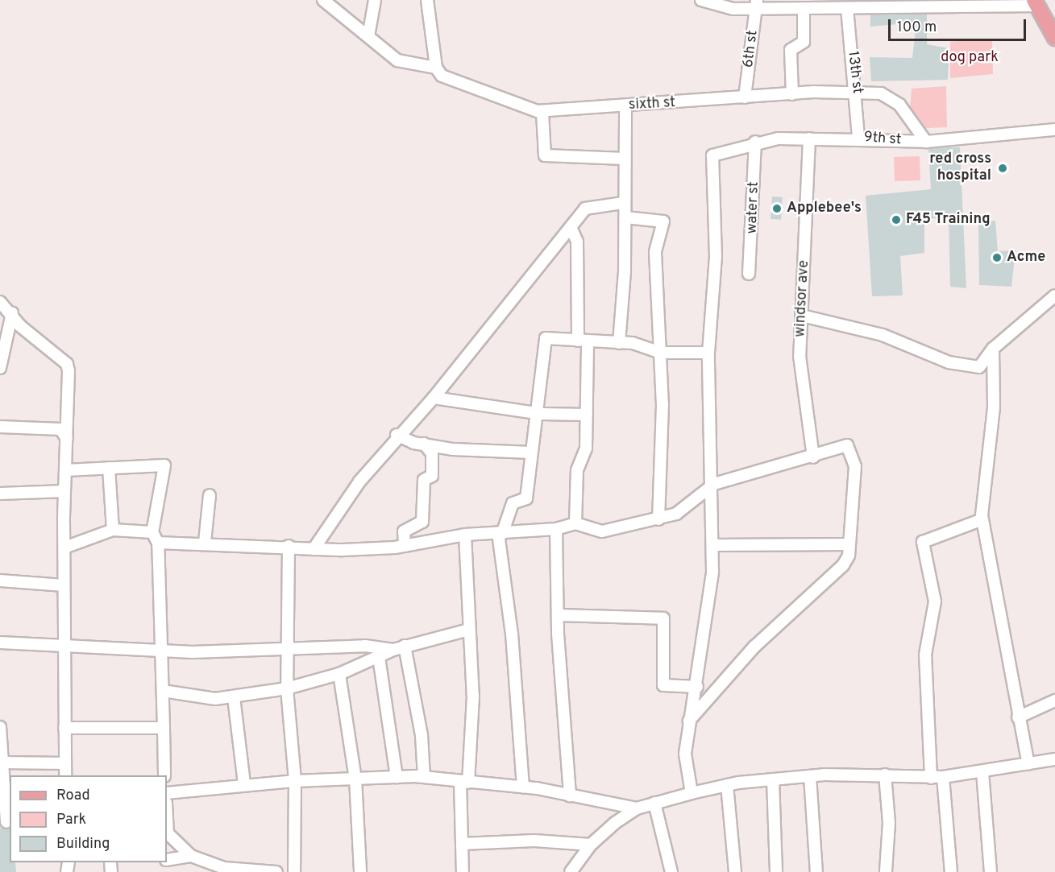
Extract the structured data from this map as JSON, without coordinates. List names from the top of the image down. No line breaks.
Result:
{"streets":{"street":["6th st","13th st","sixth st","9th st","water st","windsor ave"]},"crossings":[["6th st","sixth st"],["13th st","sixth st"],["13th st","9th st"],["sixth st","9th st"],["9th st","water st"],["9th st","windsor ave"]],"parks":["dog park"],"places":["red cross hospital","Applebee's","F45 Training","Acme"],"legend":["Road","Park","Building"],"scale_bar":"100 m"}
